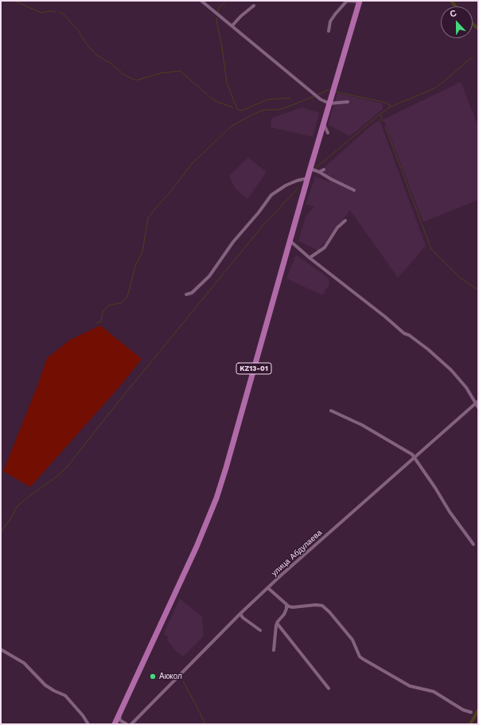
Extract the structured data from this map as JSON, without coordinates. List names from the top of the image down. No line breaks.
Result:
{"streets":{"highway":["KZ13-01"],"street":["улица Абдулаева"]},"places":["Акжол"],"north":"top"}
